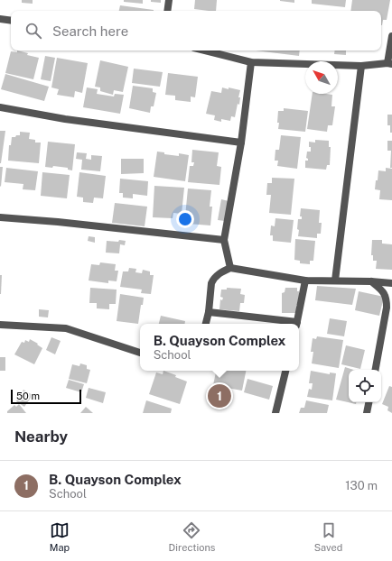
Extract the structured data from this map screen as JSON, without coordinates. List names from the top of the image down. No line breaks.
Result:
{"scale_bar":"50 m","north":"top left","page":{"search":"Search here","popup":["B. Quayson Complex","School"],"pins":"1","scale":"50 m","heading":"Nearby","list":[{"mark":"1","name":"B. Quayson Complex","note":"School","value":"130 m"}],"nav":["Map","Directions","Saved"]}}
